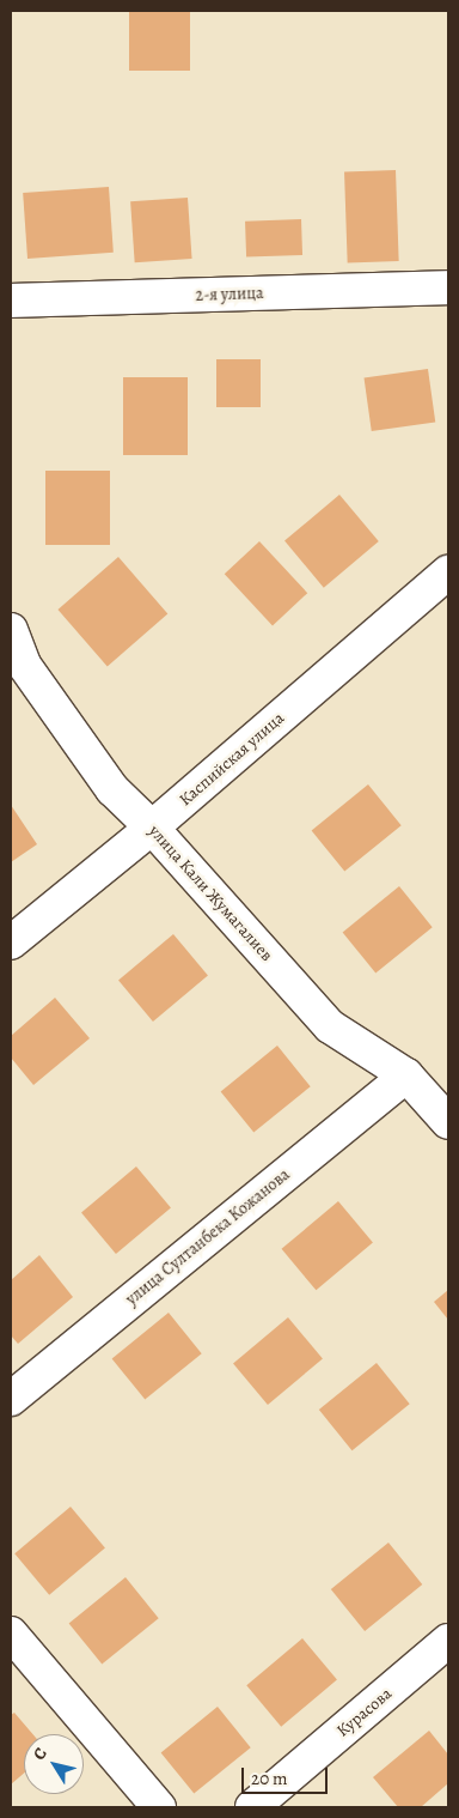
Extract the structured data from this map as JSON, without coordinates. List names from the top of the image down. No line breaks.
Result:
{"streets":{"street":["2-я улица","Каспийская улица","улица Кали Жумагалиев","улица Султанбека Кожанова","Курасова"]},"crossings":[["Каспийская улица","улица Кали Жумагалиев"],["улица Кали Жумагалиев","улица Султанбека Кожанова"]],"scale_bar":"20 m","north":"top left"}
